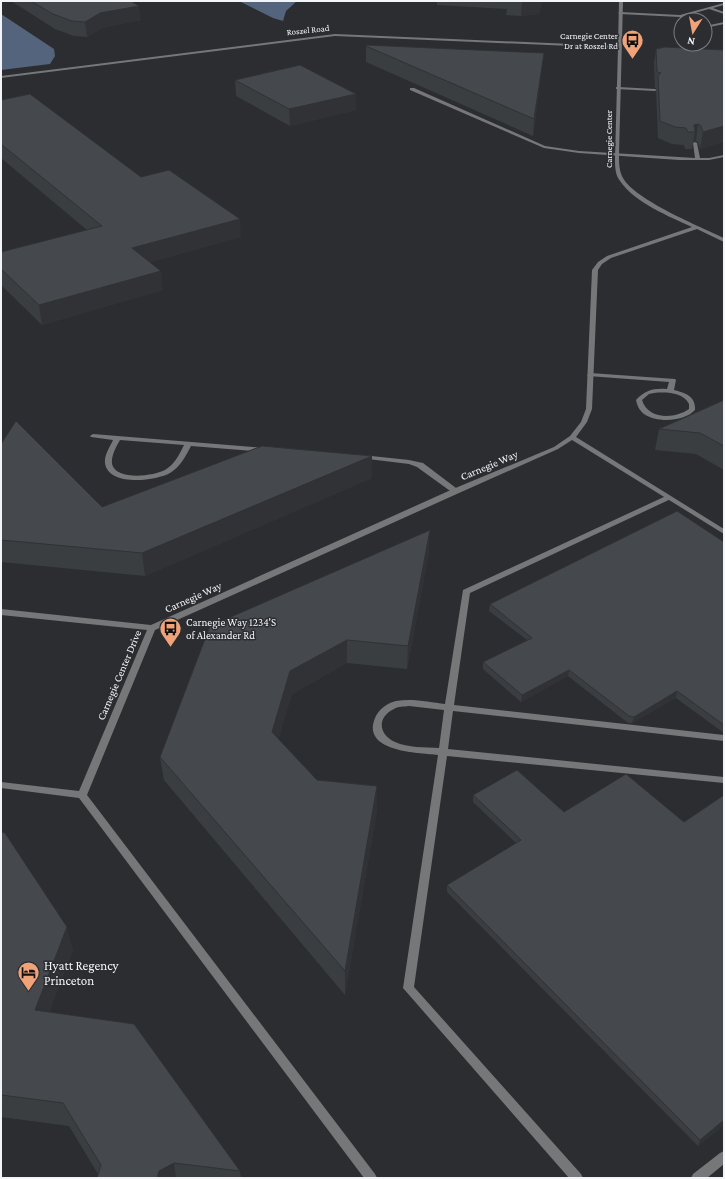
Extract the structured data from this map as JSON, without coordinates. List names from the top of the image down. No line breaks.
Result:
{"streets":{"street":["Roszel Road","Carnegie Center","Carnegie Way","Carnegie Center Drive"]},"crossings":[["Roszel Road","Carnegie Center"],["Carnegie Center","Carnegie Way"],["Carnegie Way","Carnegie Center Drive"]],"places":{"bus stop":["Carnegie Center Dr at Roszel Rd","Carnegie Way 1234'S of Alexander Rd"],"hotel":["Hyatt Regency Princeton"]},"north":"bottom"}
